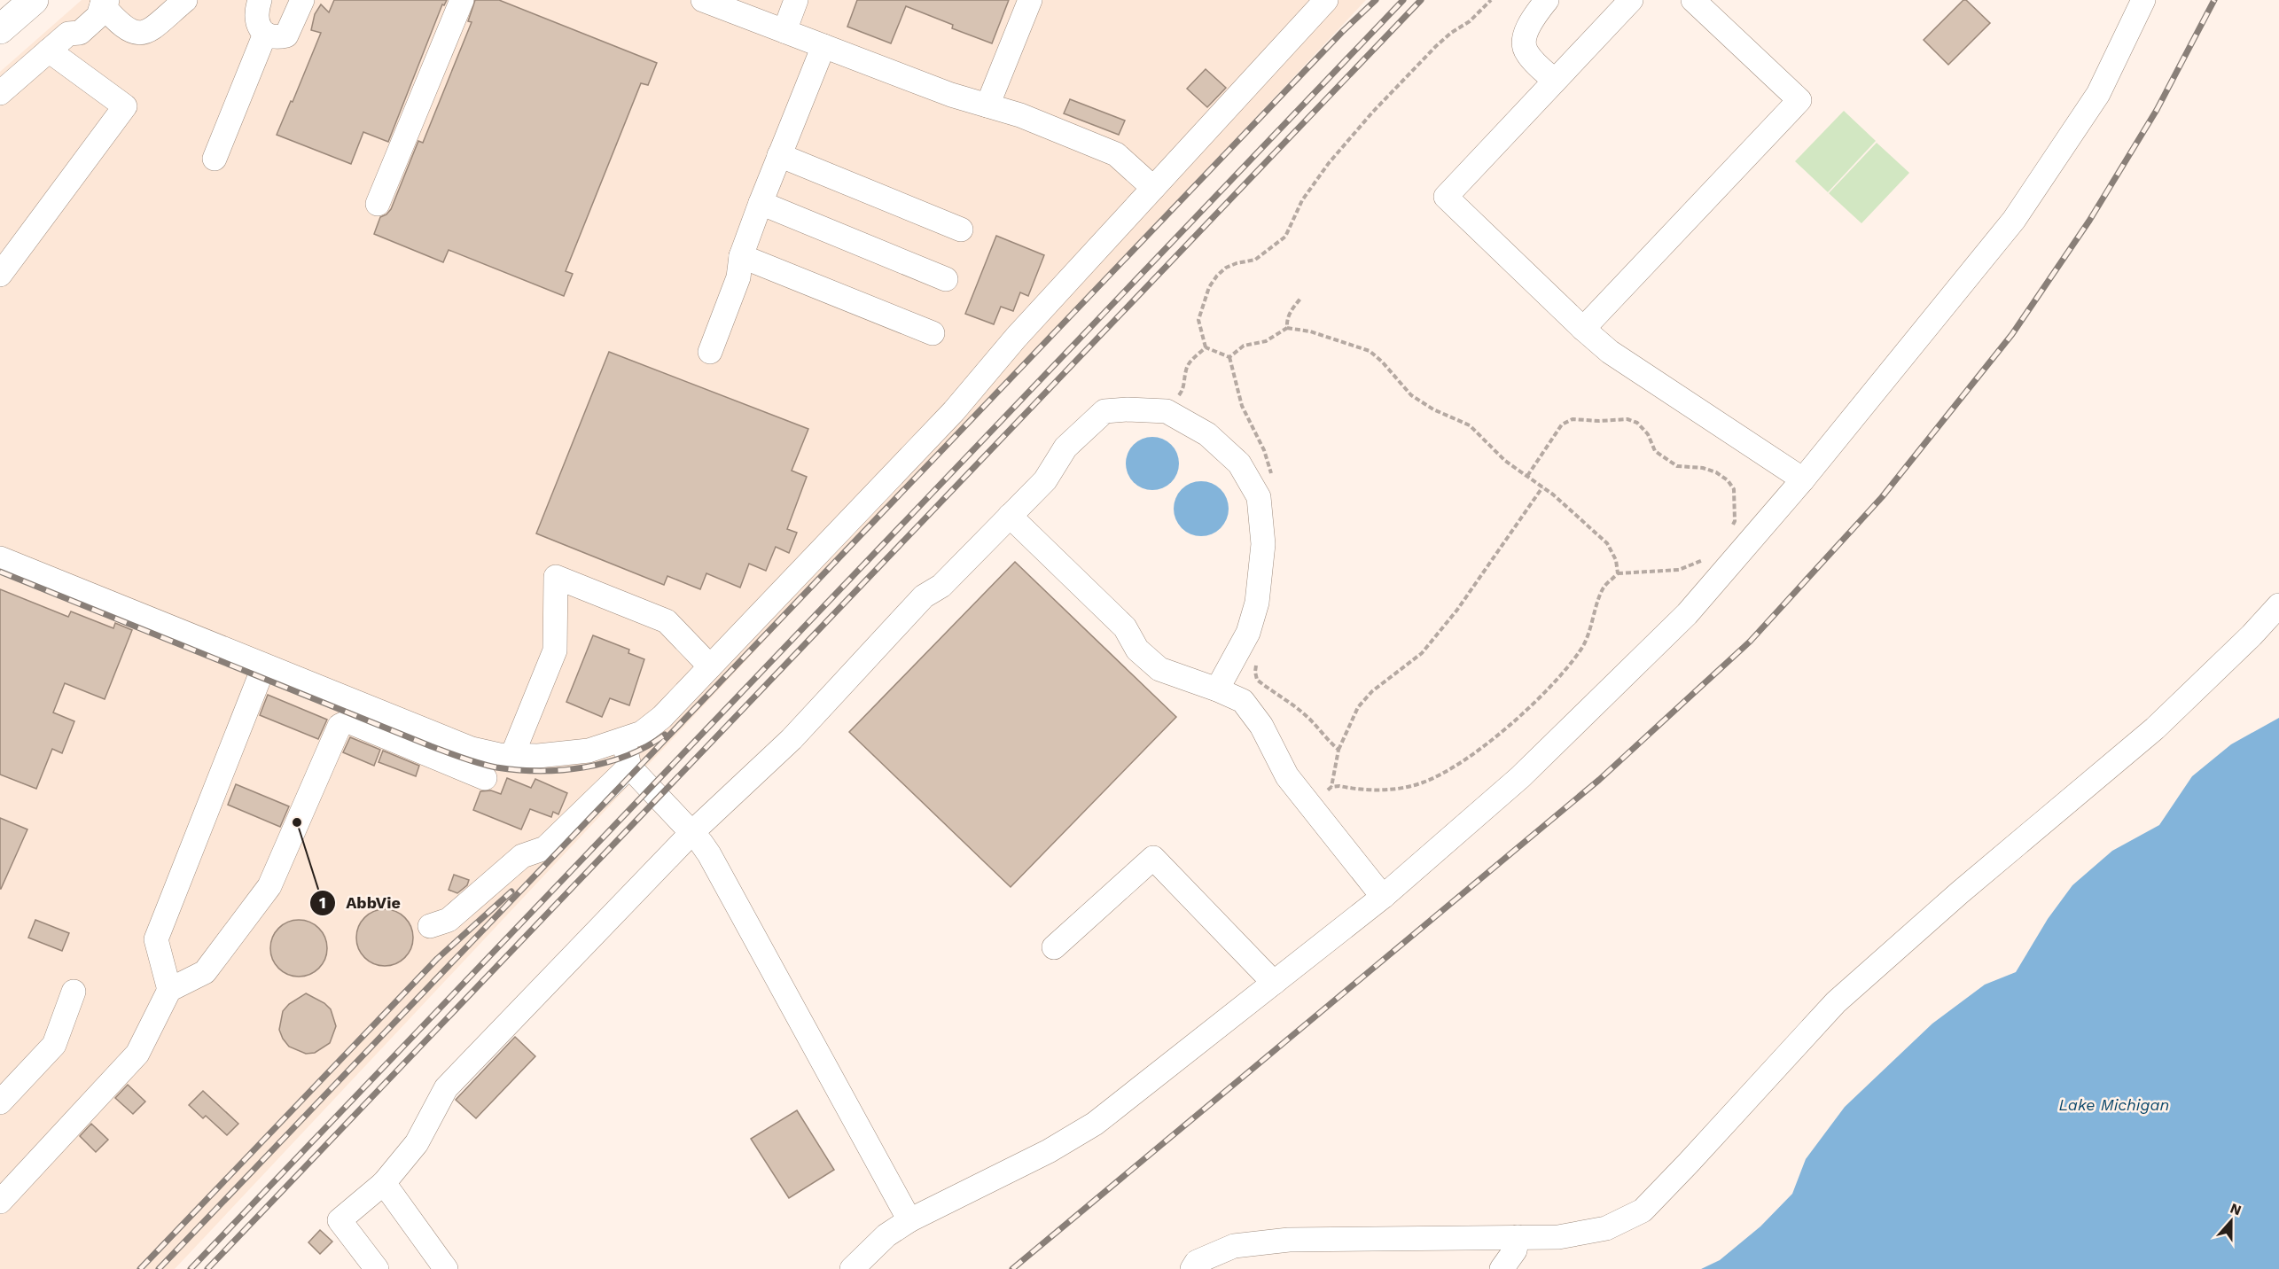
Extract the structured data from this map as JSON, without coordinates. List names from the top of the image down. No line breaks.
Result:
{"water":["Lake Michigan"],"places":["AbbVie"],"north":"top"}
